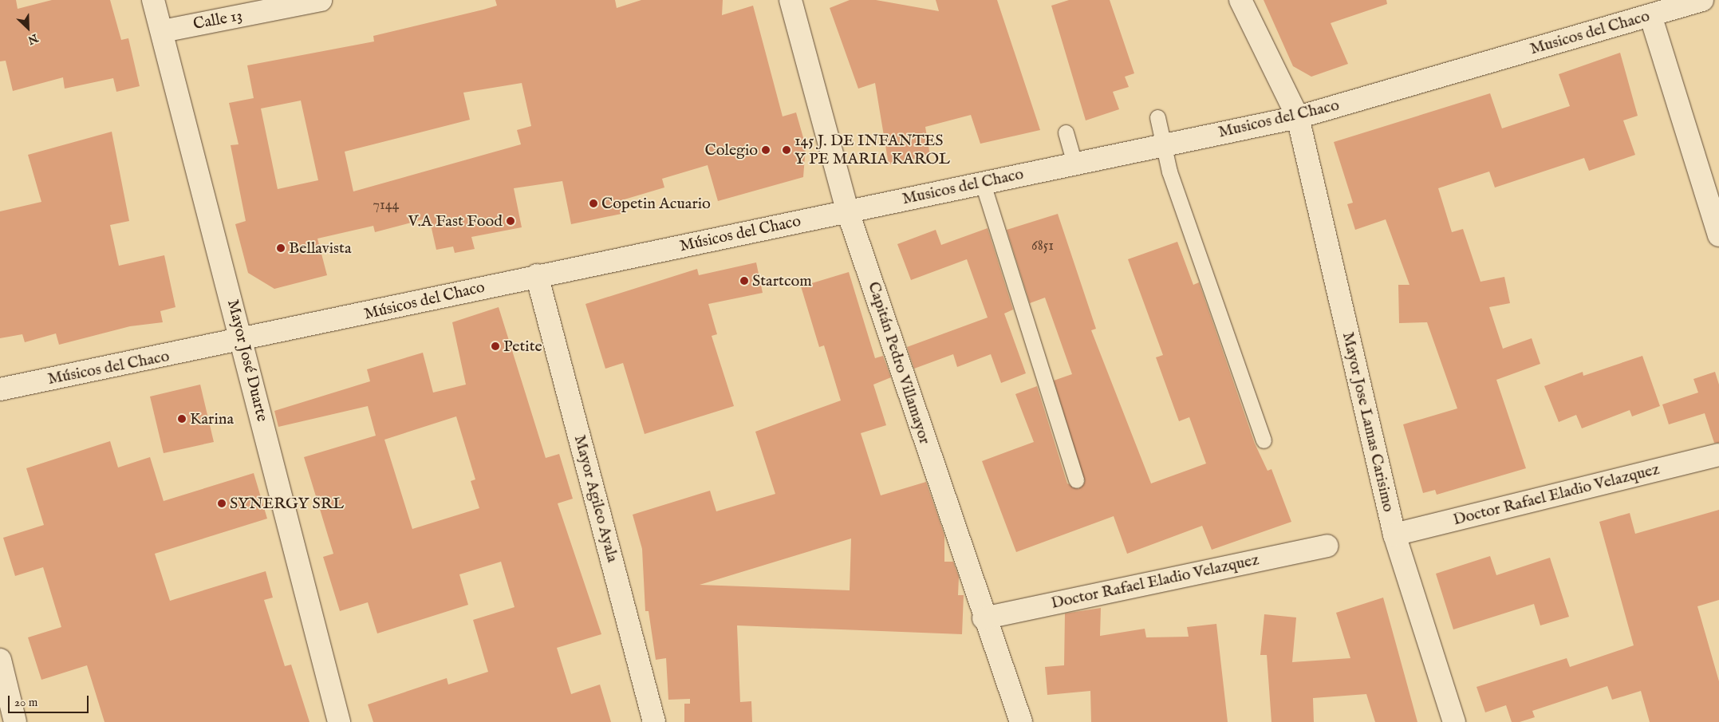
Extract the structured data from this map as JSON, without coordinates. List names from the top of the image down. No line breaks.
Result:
{"streets":{"street":["Calle 13","Musicos del Chaco","Músicos del Chaco","Mayor José Duarte","Capitán Pedro Villamayor","Mayor Jose Lamas Carisimo","Doctor Rafael Eladio Velazquez","Mayor Agileo Ayala"]},"crossings":[["Calle 13","Mayor José Duarte"],["Musicos del Chaco","Músicos del Chaco"],["Musicos del Chaco","Capitán Pedro Villamayor"],["Musicos del Chaco","Mayor Jose Lamas Carisimo"],["Músicos del Chaco","Mayor José Duarte"],["Músicos del Chaco","Capitán Pedro Villamayor"],["Músicos del Chaco","Mayor Agileo Ayala"],["Capitán Pedro Villamayor","Doctor Rafael Eladio Velazquez"],["Mayor Jose Lamas Carisimo","Doctor Rafael Eladio Velazquez"]],"places":["Colegio","145 J. DE INFANTES Y PE MARIA KAROL","Copetin Acuario","V.A Fast Food","Bellavista","Startcom","Petite","Karina","SYNERGY SRL"],"house_numbers":["7144","6851"],"scale_bar":"20 m","north":"bottom right"}
